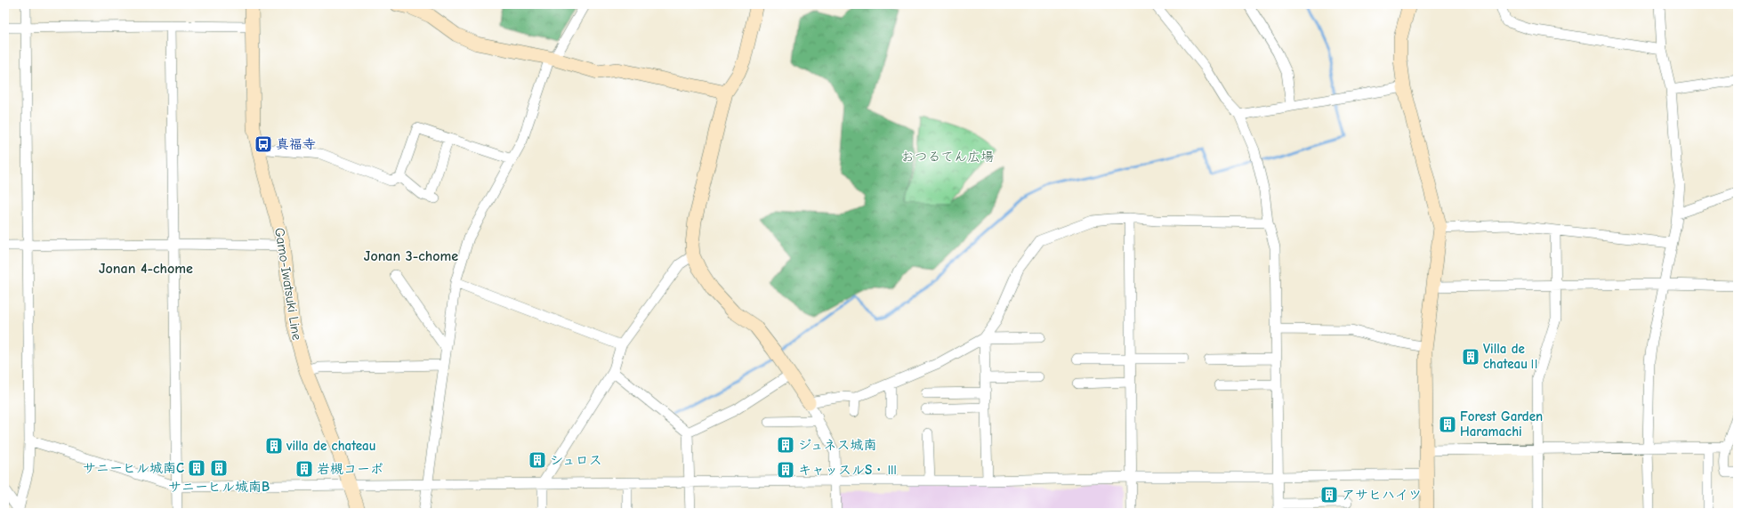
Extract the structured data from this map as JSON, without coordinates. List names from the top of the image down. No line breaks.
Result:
{"streets":{"street":["Gamo-Iwatsuki Line"]},"districts":["Jonan 3-chome","Jonan 4-chome"],"parks":["おつるてん広場"],"places":{"bus stop":["真福寺"],"building":["Villa de chateauⅡ","Forest Garden Haramachi","ジュネス城南","villa de chateau","シュロス","サニーヒル城南C","サニーヒル城南B","岩槻コーポ","キャッスルS・Ⅲ","アサヒハイツ"]}}
